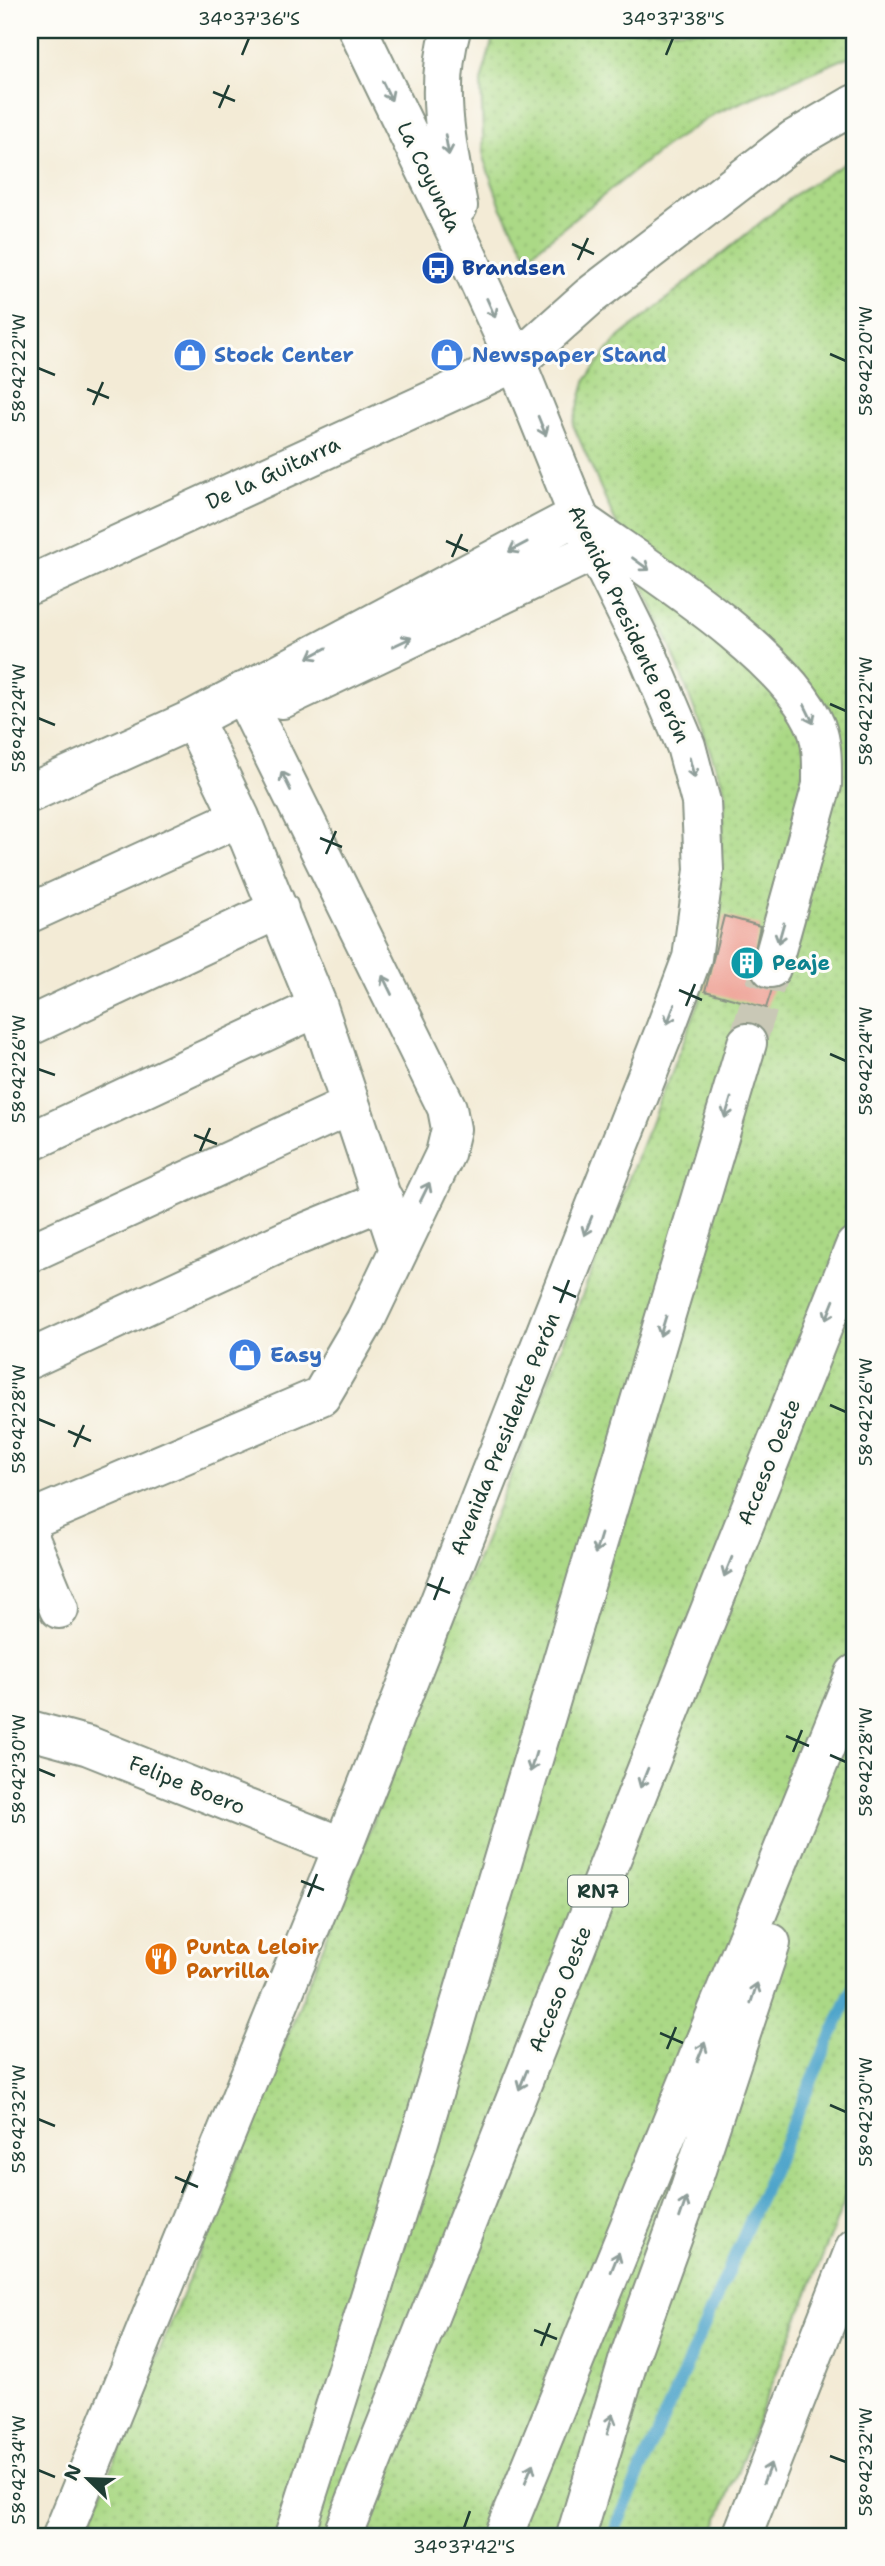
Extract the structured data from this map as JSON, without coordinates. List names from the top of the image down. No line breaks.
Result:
{"streets":{"main road":["La Coyunda","De la Guitarra","Avenida Presidente Perón","Acceso Oeste","Felipe Boero","RN7"]},"crossings":[["La Coyunda","De la Guitarra"],["La Coyunda","Avenida Presidente Perón"],["De la Guitarra","Avenida Presidente Perón"],["Avenida Presidente Perón","Felipe Boero"]],"places":{"bus stop":["Brandsen"],"shop":["Stock Center","Newspaper Stand","Easy"],"building":["Peaje"],"restaurant":["Punta Leloir Parrilla"]},"north":"top left","coordinates":["34°37'36\"S","34°37'38\"S","58°42'20\"W","58°42'22\"W","58°42'24\"W","58°42'26\"W","58°42'28\"W","58°42'30\"W","58°42'32\"W","58°42'34\"W","34°37'42\"S"]}
